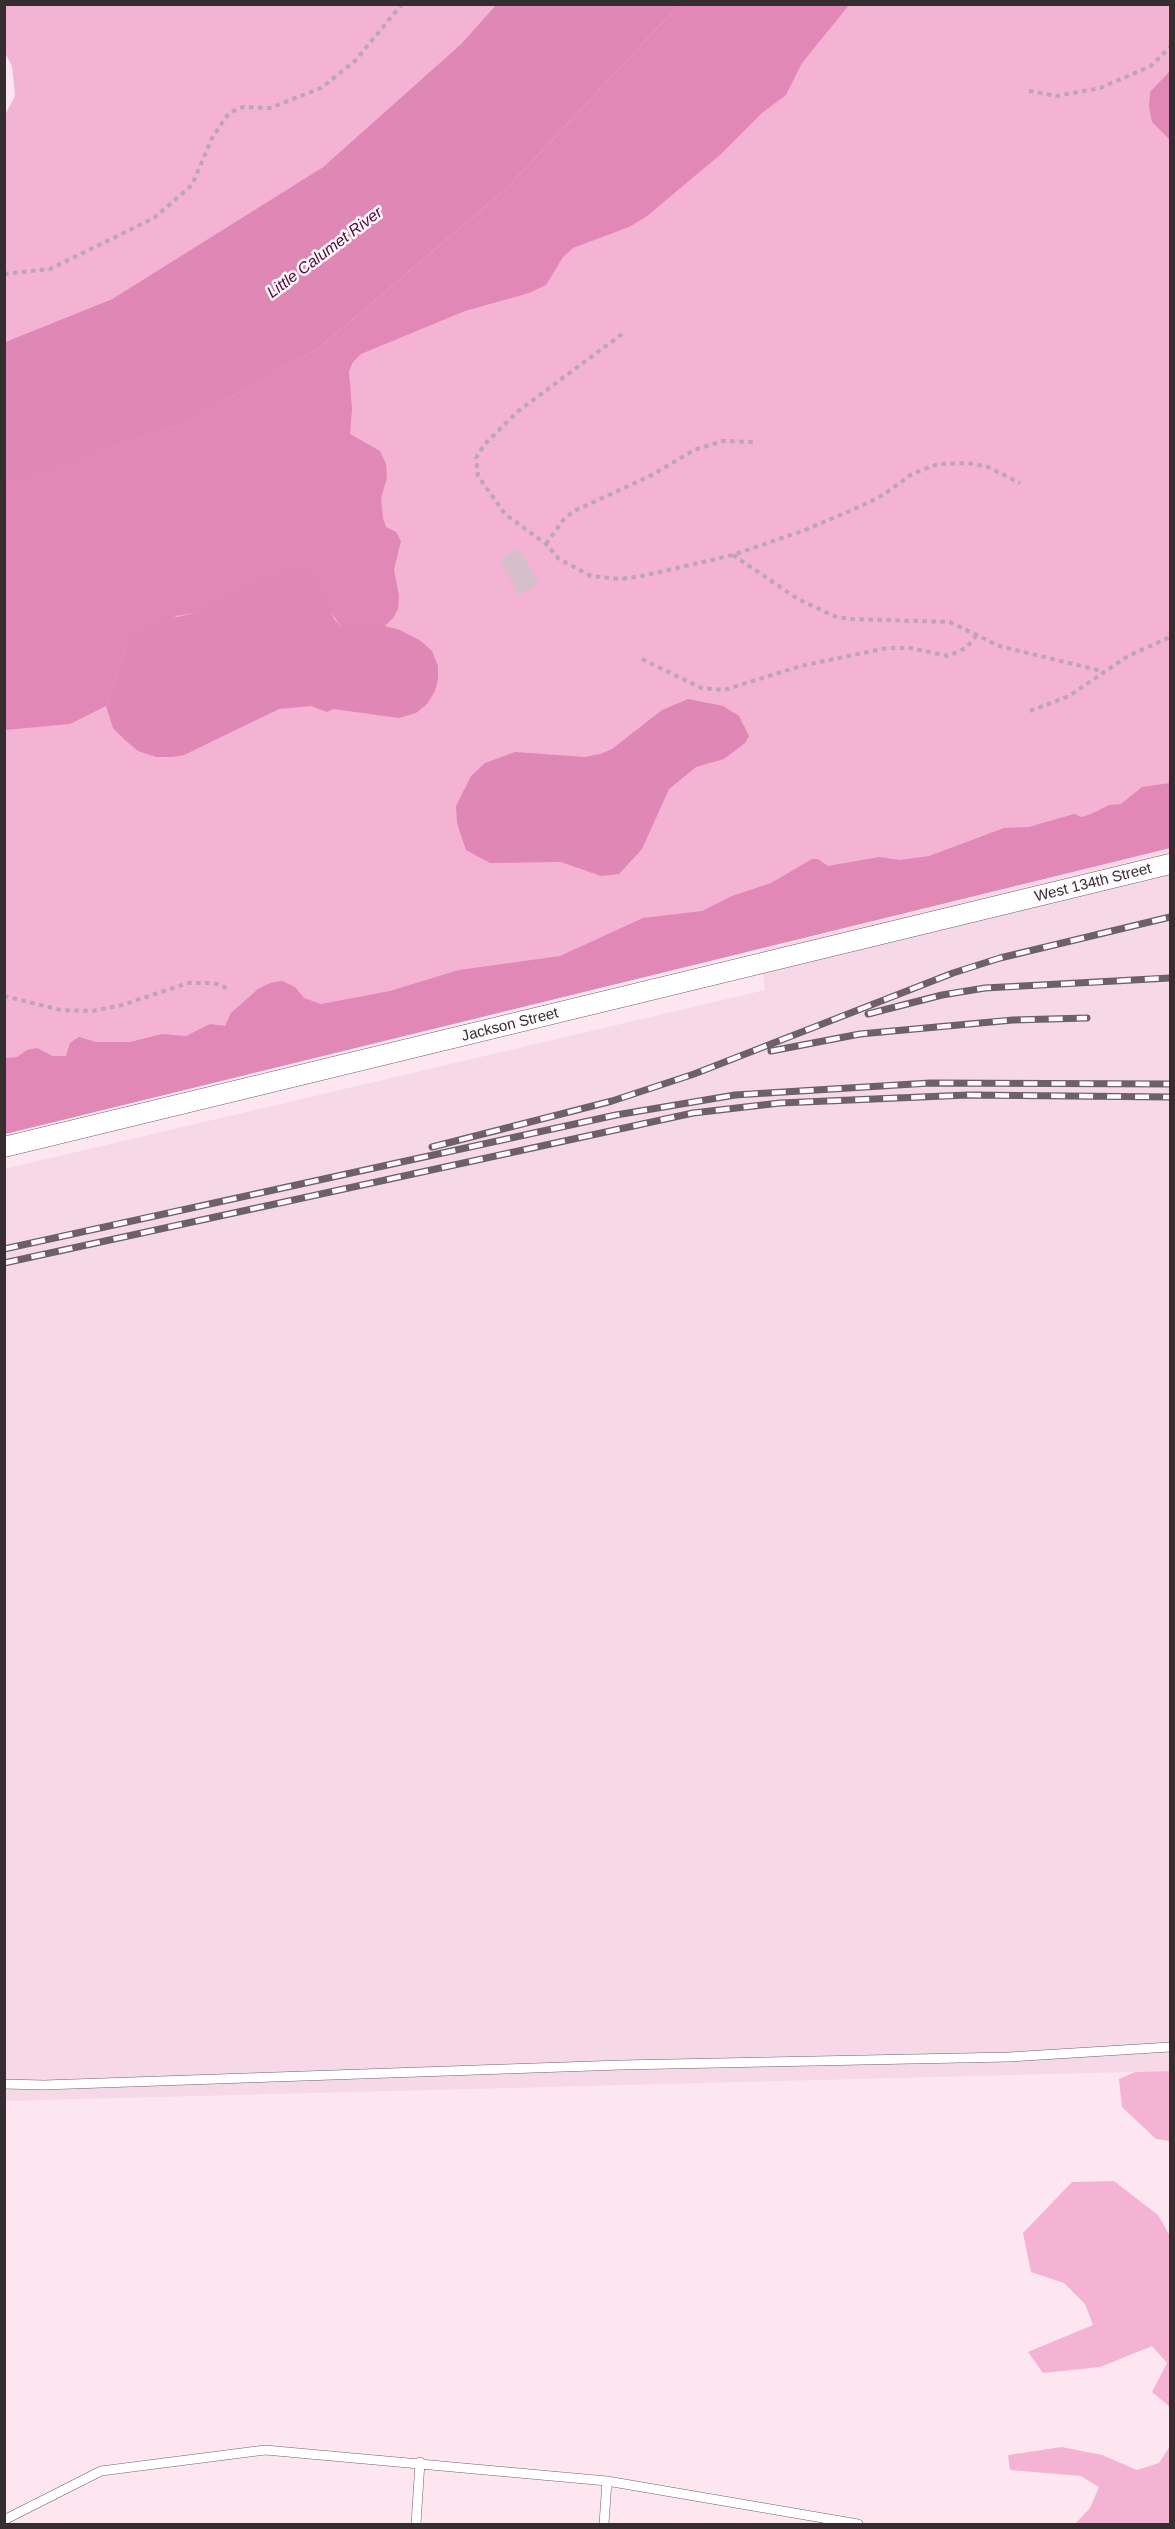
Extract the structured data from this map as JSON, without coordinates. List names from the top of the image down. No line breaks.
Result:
{"streets":{"street":["West 134th Street","Jackson Street"]},"crossings":[["West 134th Street","Jackson Street"]],"water":["Little Calumet River"]}
